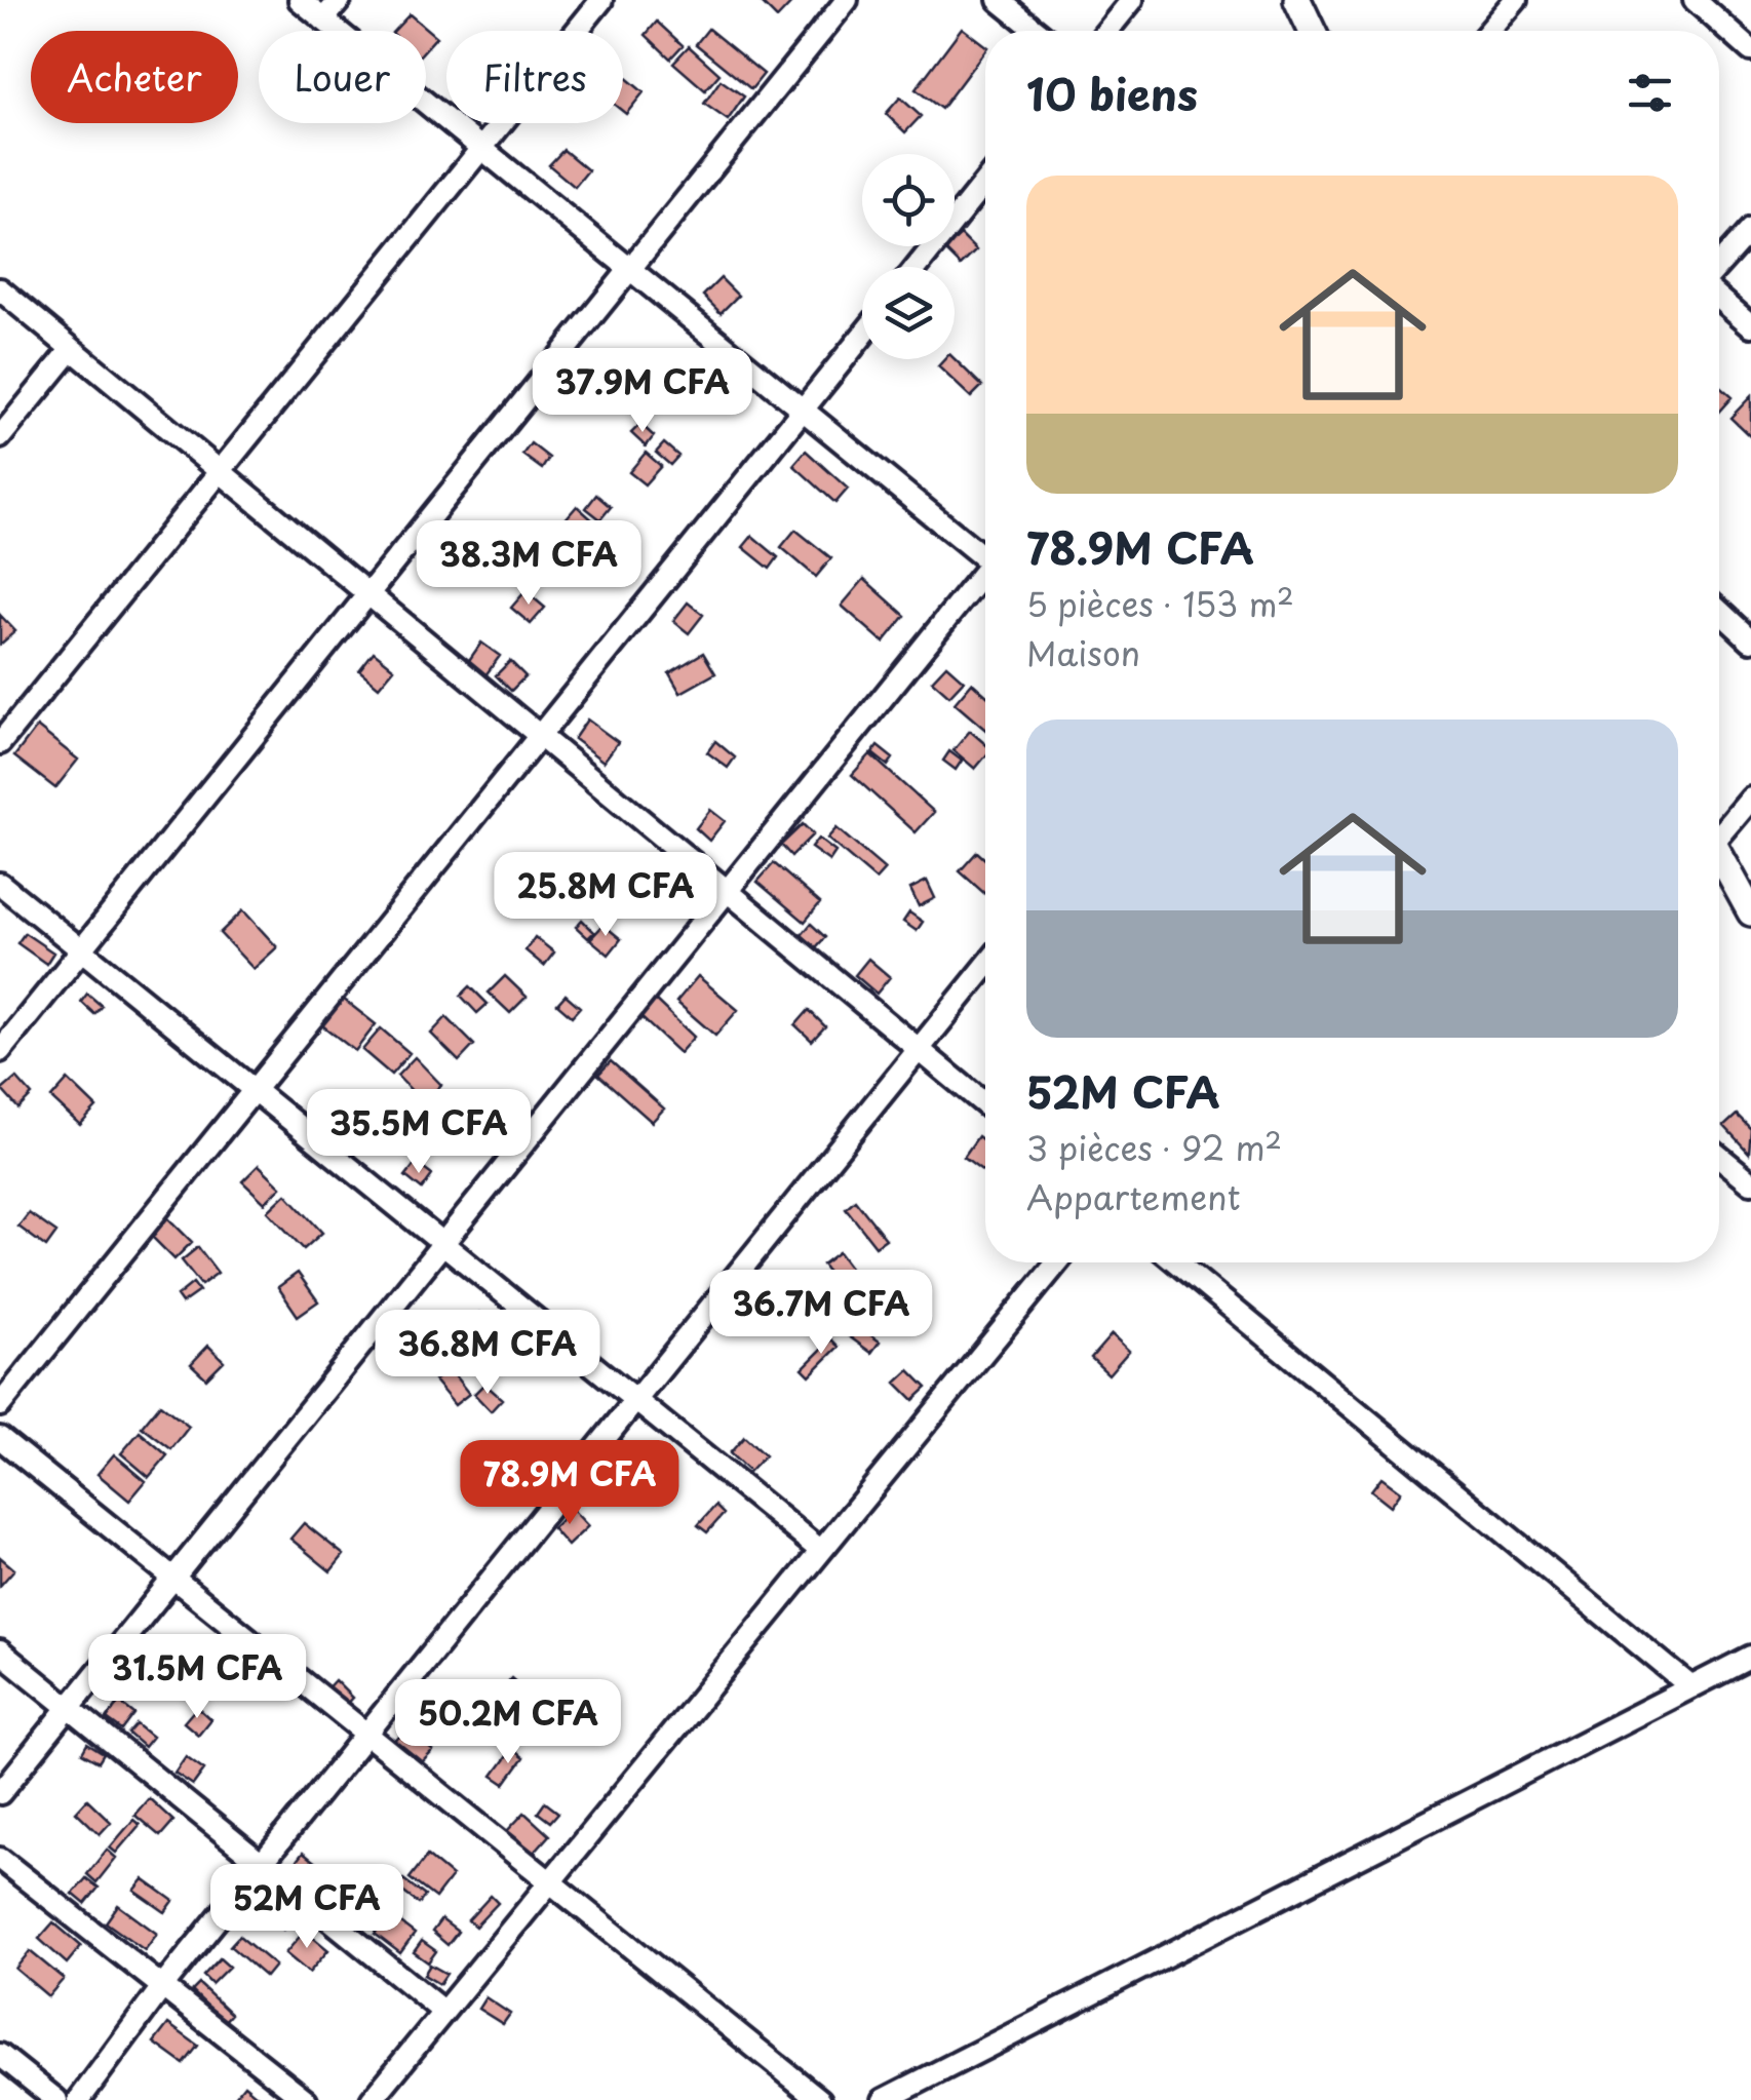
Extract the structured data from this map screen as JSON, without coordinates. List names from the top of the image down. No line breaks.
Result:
{"page":{"chip":["Acheter","Louer","Filtres"],"heading":"10 biens","list":[{"name":"78.9M CFA","note":"5 pièces · 153 m² · Maison"},{"name":"52M CFA","note":"3 pièces · 92 m² · Appartement"}],"price":["37.9M CFA","38.3M CFA","25.8M CFA","35.5M CFA","36.7M CFA","36.8M CFA","78.9M CFA","31.5M CFA","50.2M CFA","52M CFA"]}}
